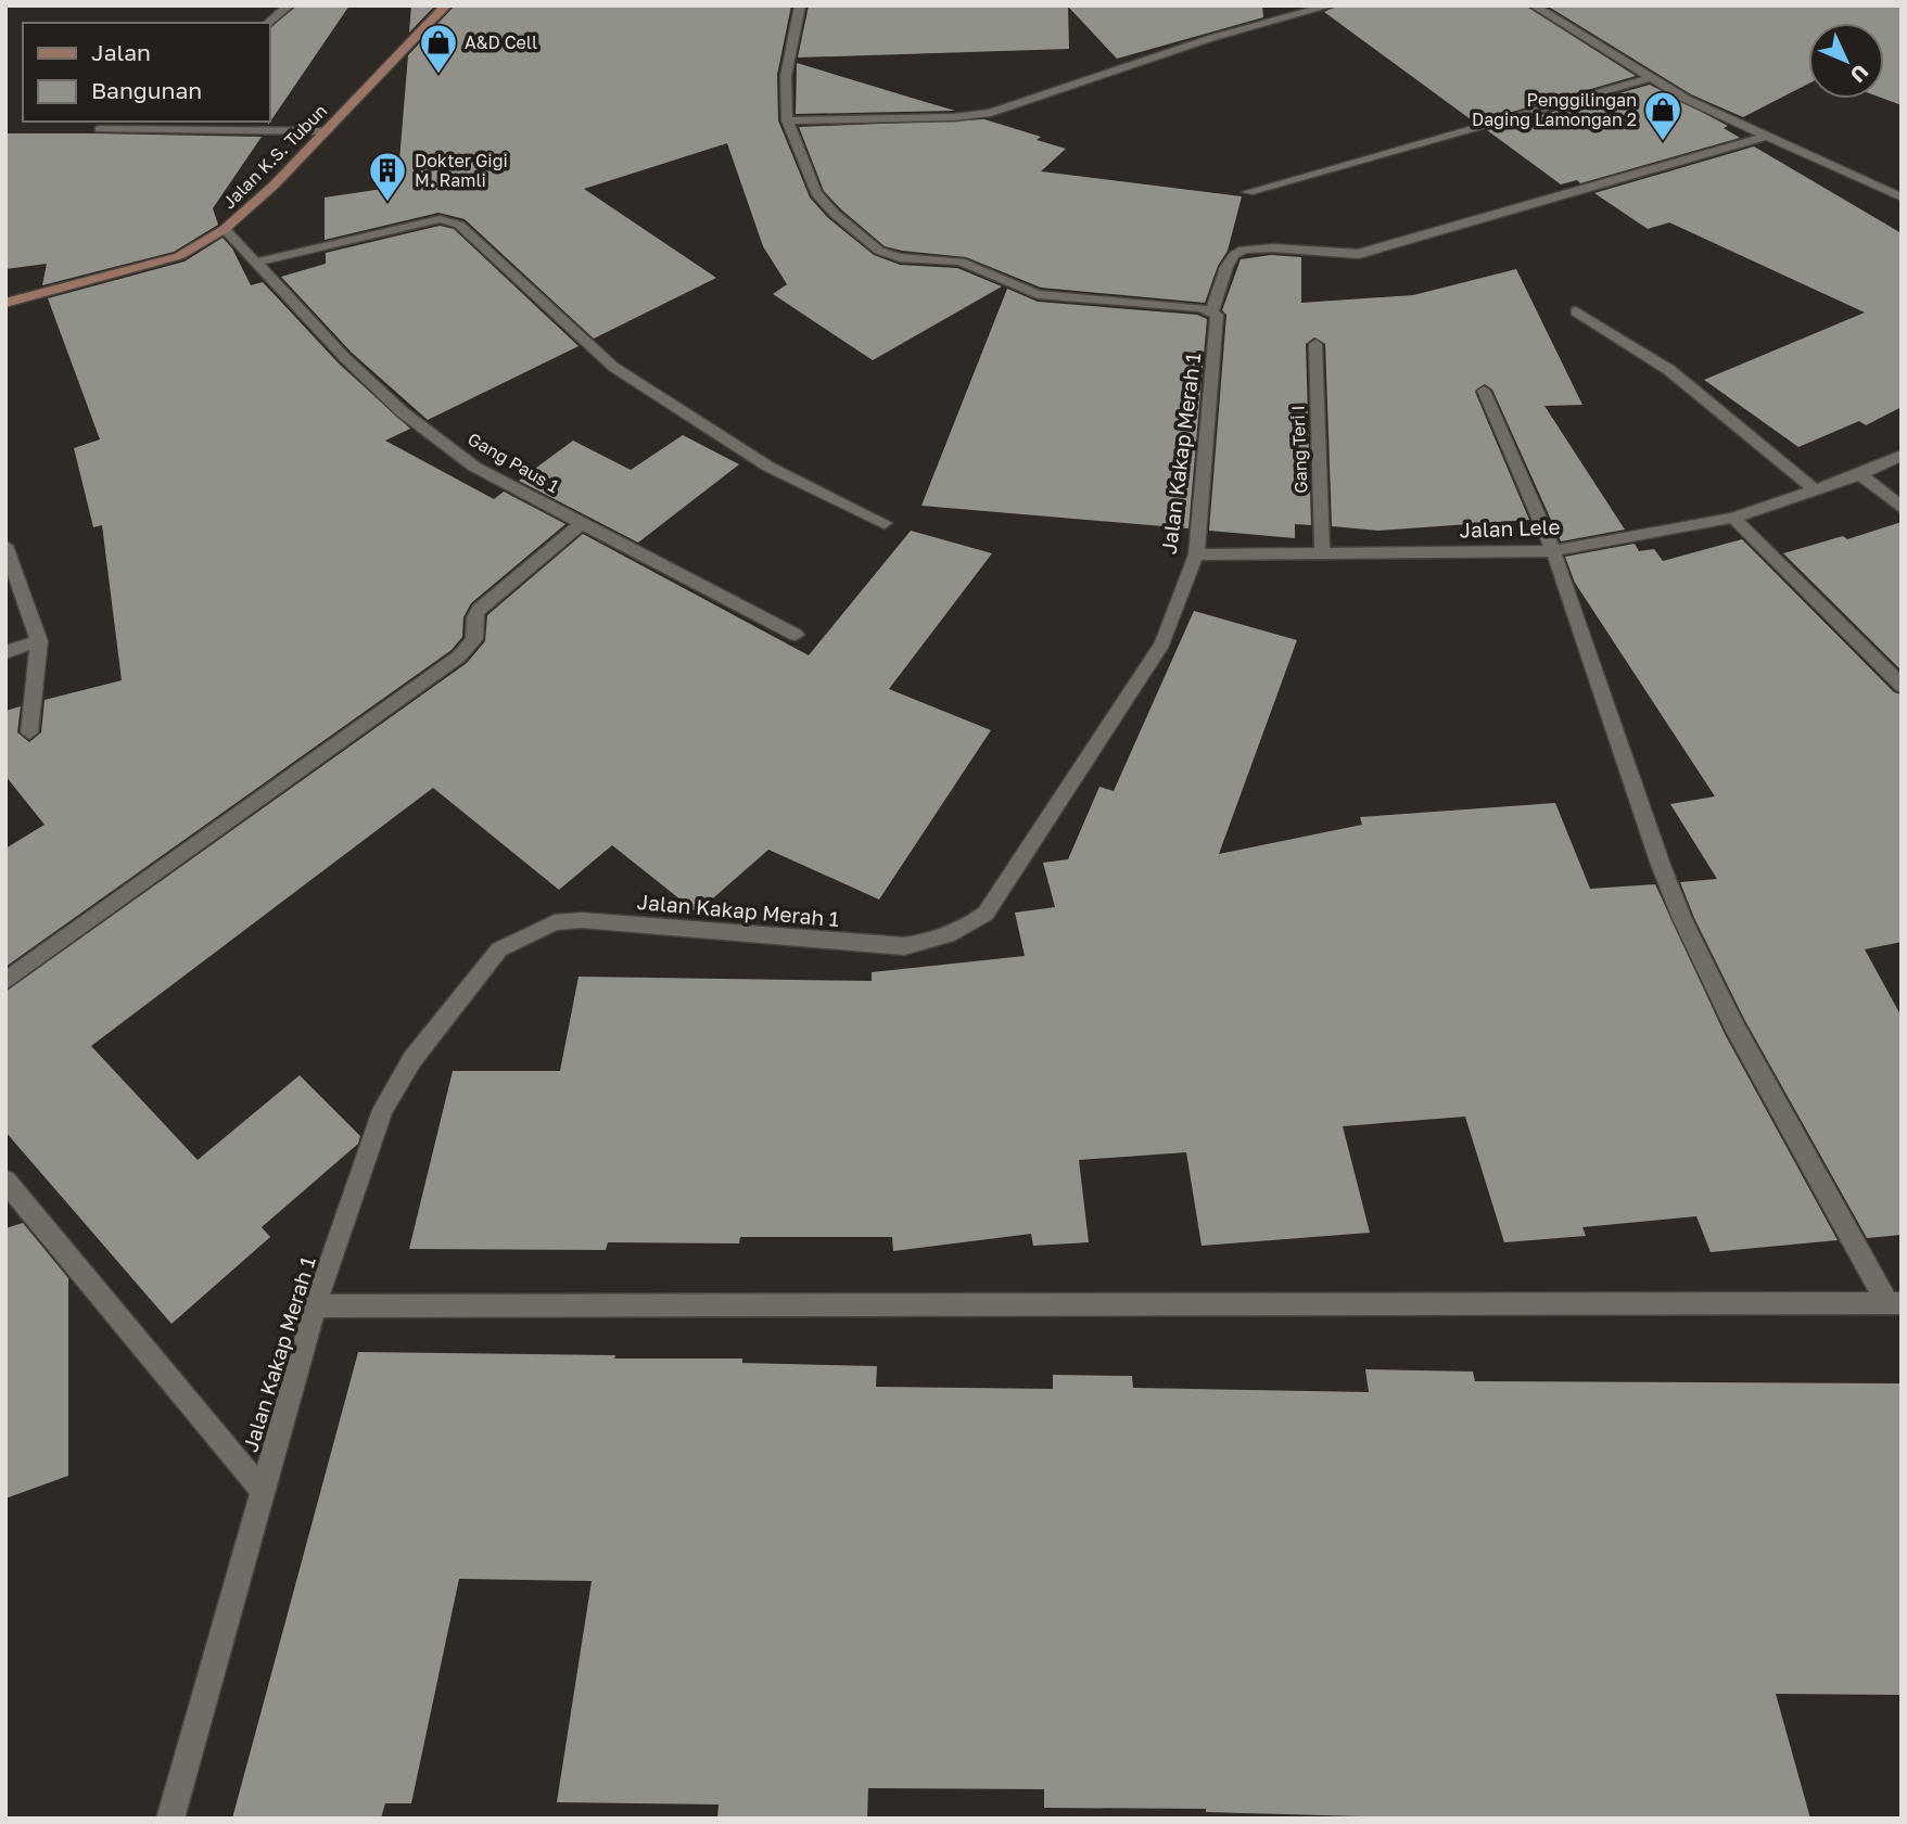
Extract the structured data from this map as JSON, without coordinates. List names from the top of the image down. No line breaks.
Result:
{"streets":{"street":["Jalan K.S. Tubun","Gang Teri I","Jalan Kakap Merah 1","Gang Paus 1","Jalan Lele"]},"crossings":[["Jalan K.S. Tubun","Gang Paus 1"],["Gang Teri I","Jalan Lele"],["Jalan Kakap Merah 1","Jalan Lele"]],"places":{"shop":["A&D Cell","Penggilingan Daging Lamongan 2"],"building":["Dokter Gigi M. Ramli"]},"legend":["Jalan","Bangunan"],"north":"bottom right"}
